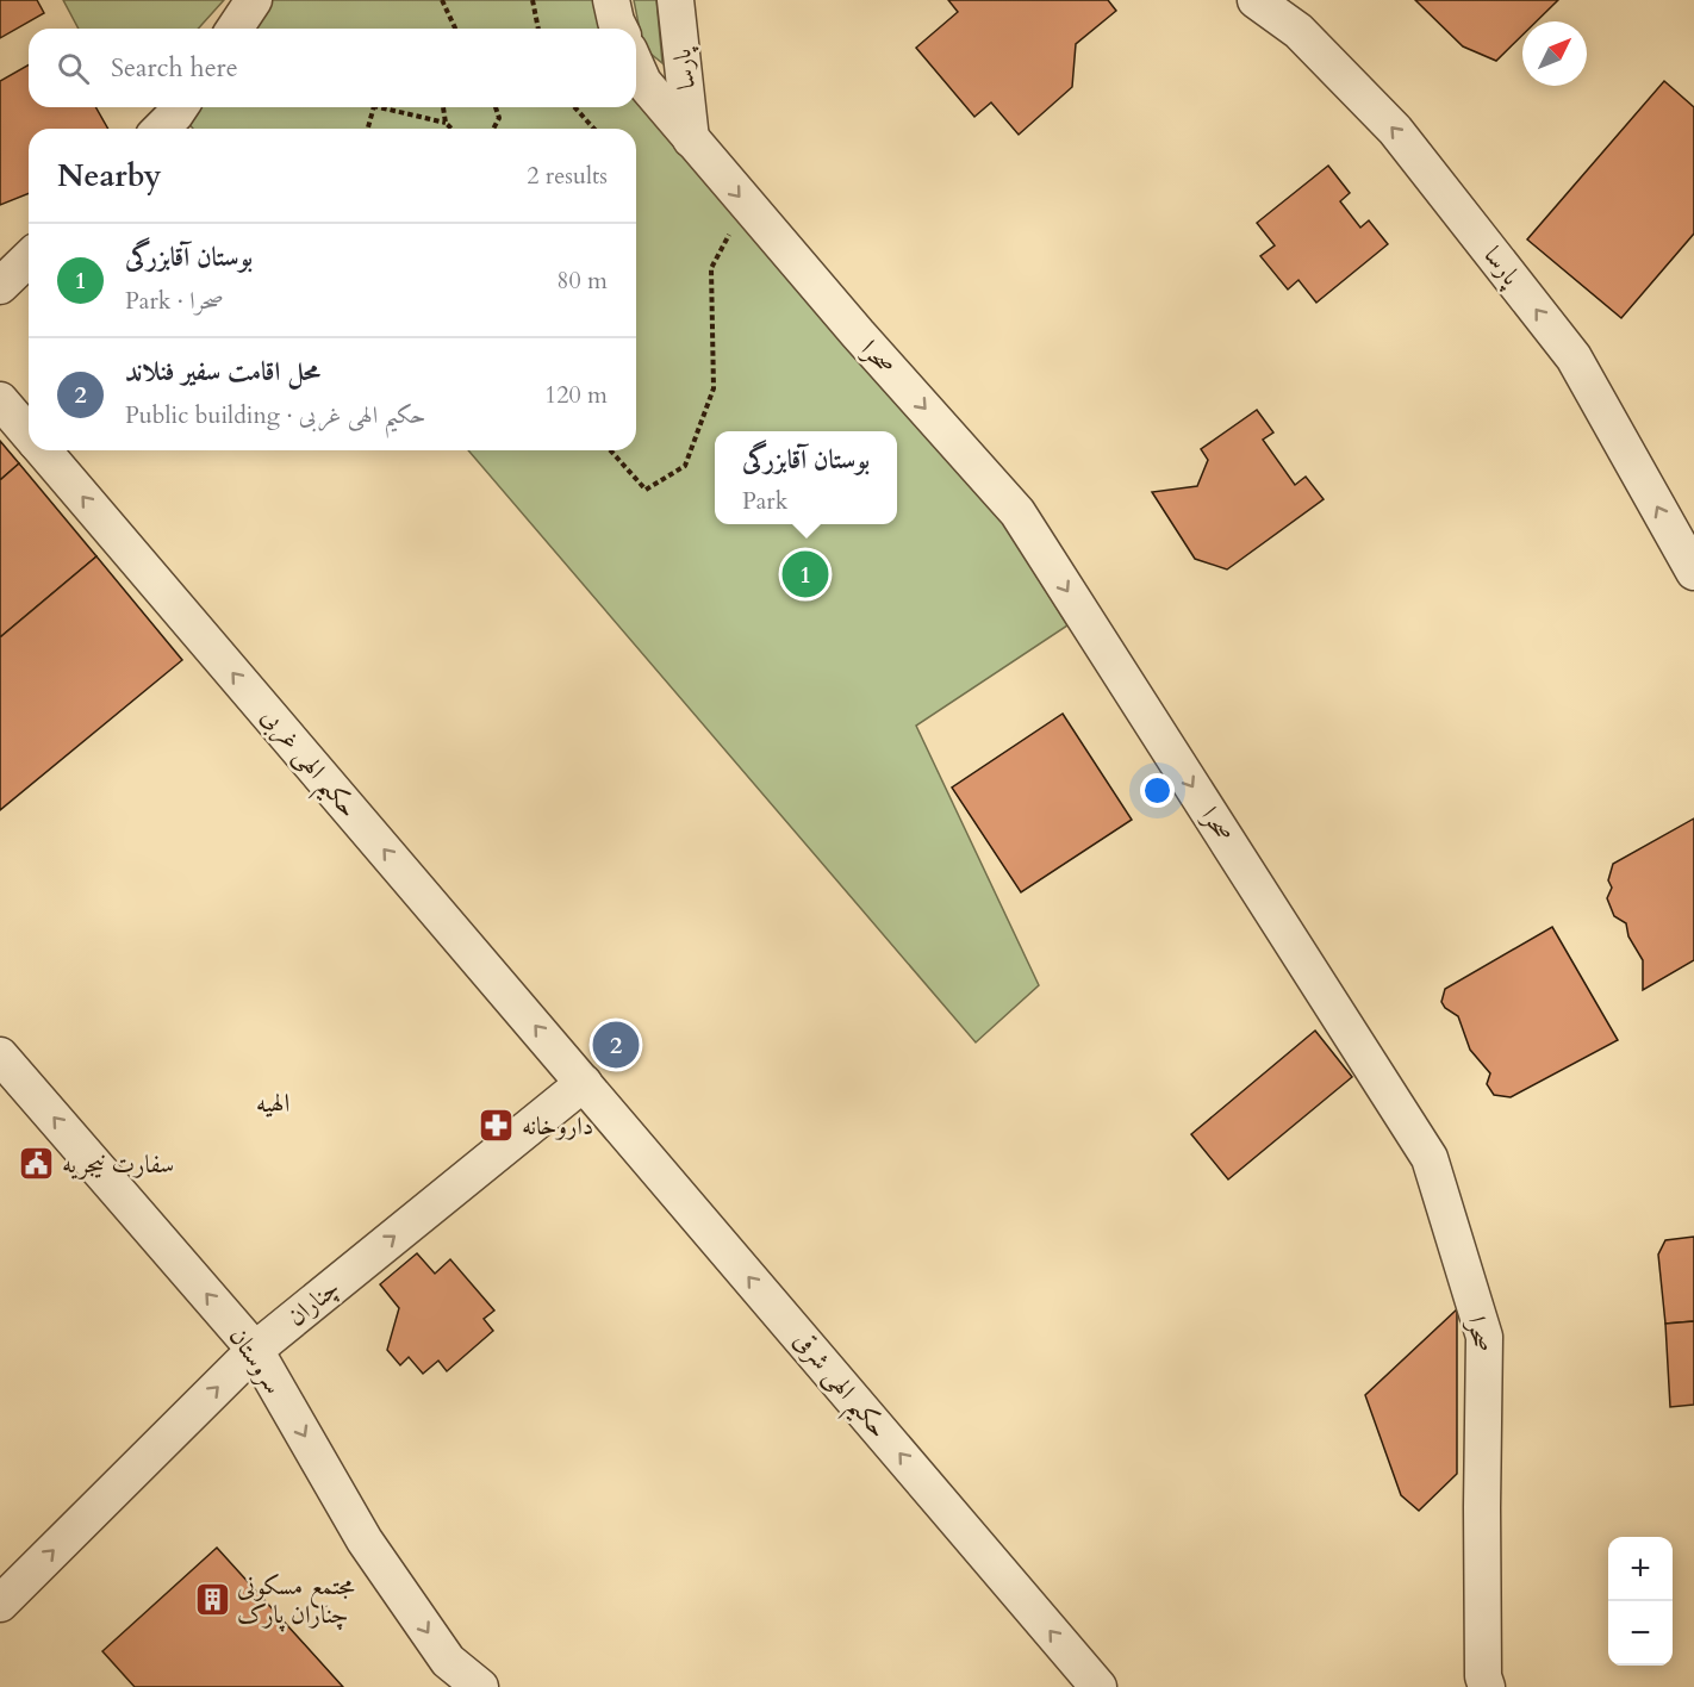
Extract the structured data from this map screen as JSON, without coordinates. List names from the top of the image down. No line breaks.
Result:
{"streets":{"street":["پارسا","صحرا","حکیم الهی غربی","چناران","سروستان","حکیم الهی شرقی"]},"crossings":[["پارسا","صحرا"],["حکیم الهی غربی","چناران"],["حکیم الهی غربی","حکیم الهی شرقی"],["چناران","سروستان"],["چناران","حکیم الهی شرقی"]],"one_way":["پارسا","صحرا","حکیم الهی غربی","چناران","حکیم الهی شرقی"],"districts":["الهیه"],"places":{"pharmacy":["داروخانه"],"public building":["سفارت نیجریه"],"building":["مجتمع مسکونی چناران پارک"]},"north":"top right","page":{"search":"Search here","heading":["Nearby","2 results"],"list":[{"mark":"1","name":"بوستان آقابزرگی","note":"Park · صحرا","value":"80 m"},{"mark":"2","name":"محل اقامت سفیر فنلاند","note":"Public building · حکیم الهی غربی","value":"120 m"}],"popup":["بوستان آقابزرگی","Park"],"pins":["1","2"],"map_buttons":["+","−"]}}
